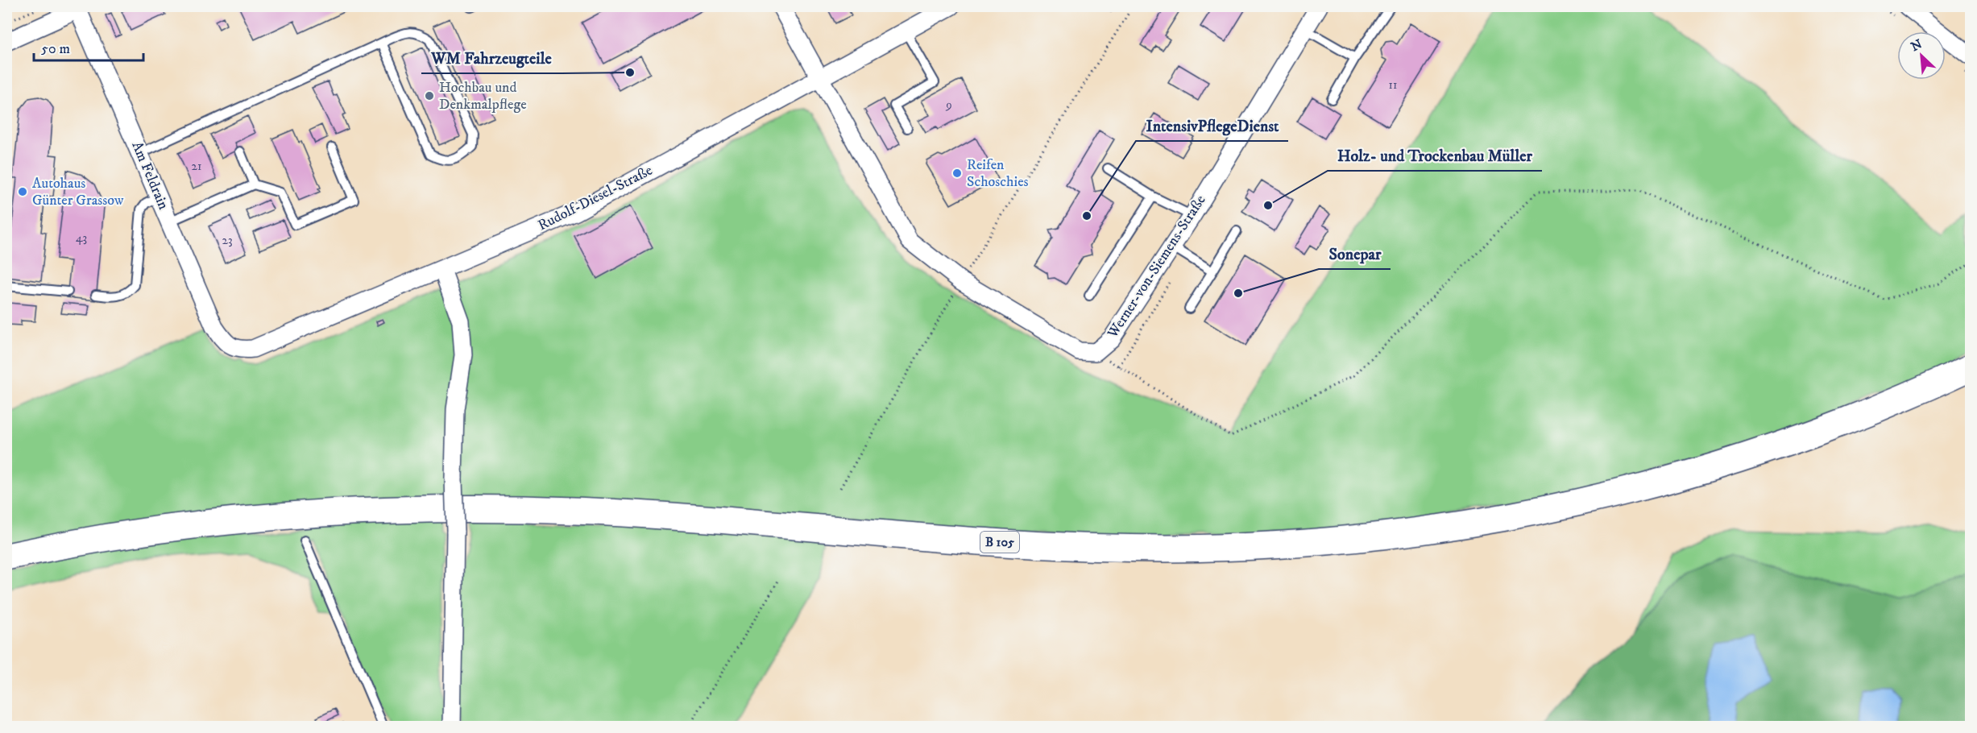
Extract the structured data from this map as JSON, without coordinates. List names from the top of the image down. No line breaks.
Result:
{"streets":{"highway":["B 105"],"street":["Am Feldrain","Rudolf-Diesel-Straße","Werner-von-Siemens-Straße"]},"crossings":[["Am Feldrain","Rudolf-Diesel-Straße"],["Rudolf-Diesel-Straße","Werner-von-Siemens-Straße"]],"places":["WM Fahrzeugteile","Hochbau und Denkmalpflege","Reifen Schoschies","Autohaus Günter Grassow","Holz- und Trockenbau Müller","IntensivPflegeDienst","Sonepar"],"house_numbers":["11","9","21","43","23"],"scale_bar":"50 m","north":"top left"}
